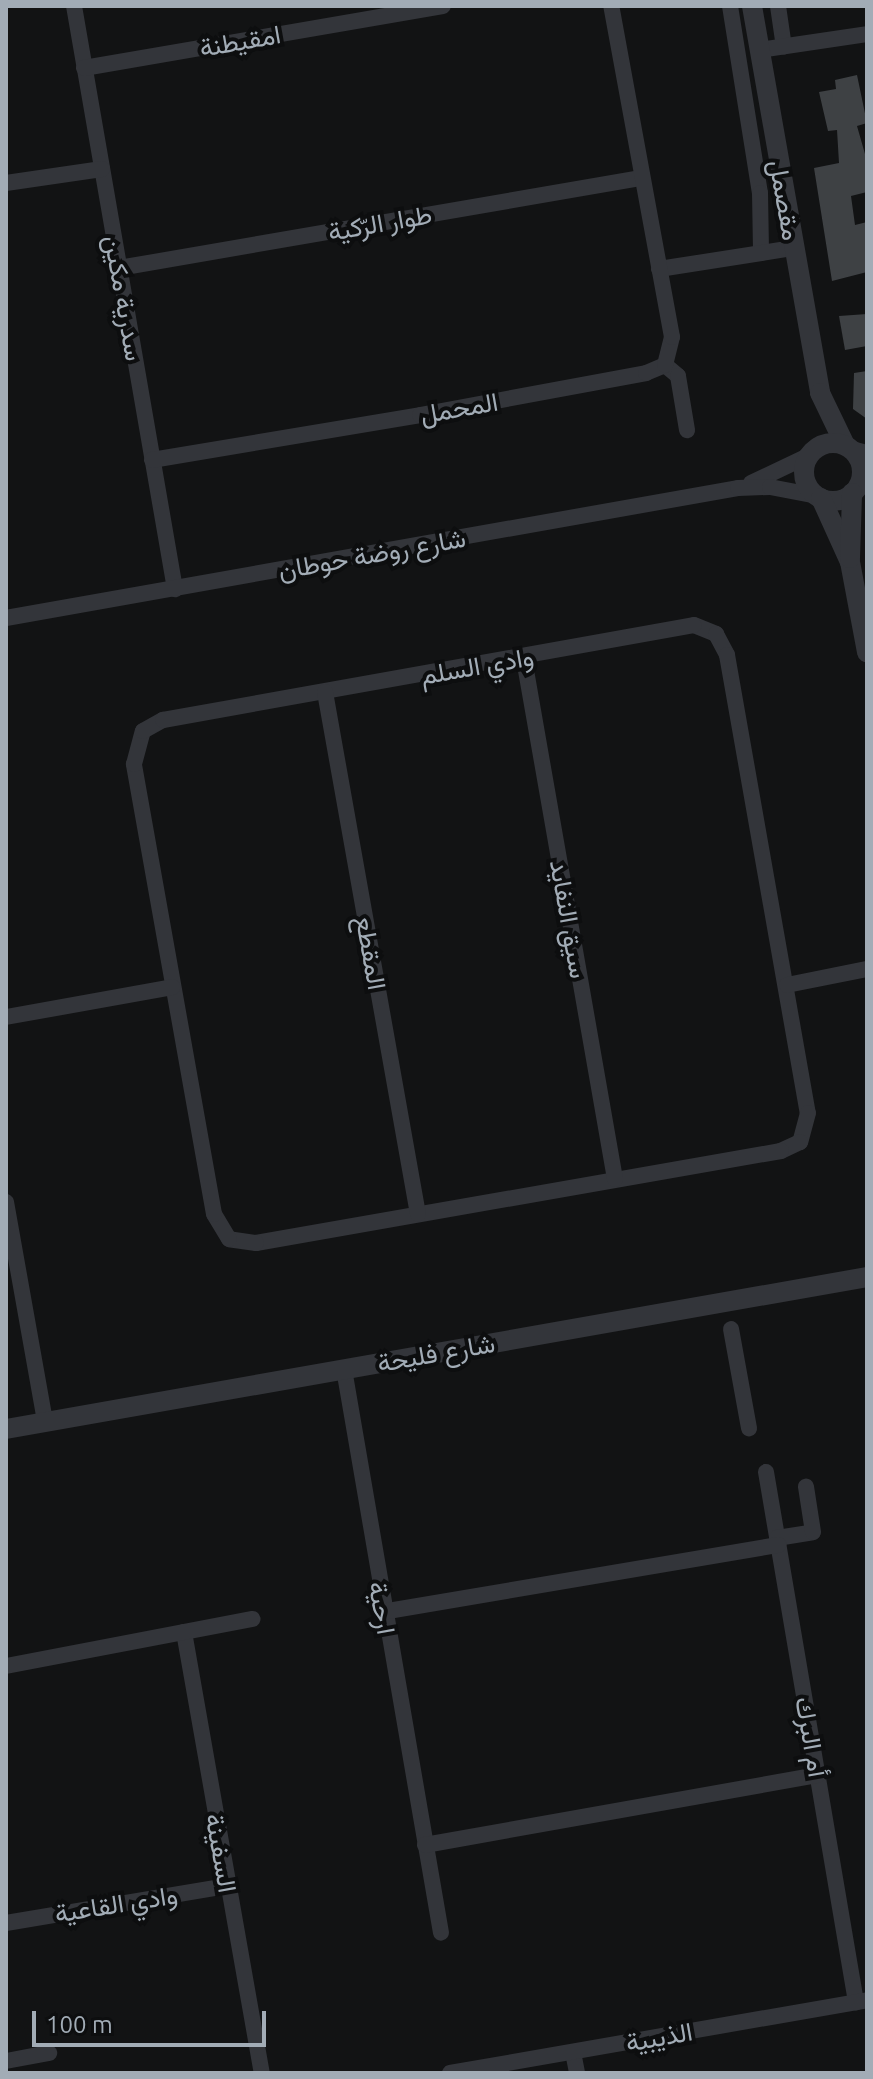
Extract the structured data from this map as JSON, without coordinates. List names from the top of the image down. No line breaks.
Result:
{"streets":{"street":["امقيطنة","مقصمل","طوار الرّكية","سدرية مكين","المحمل","شارع روضة حوطان","وادي السلم","سيق النفايد","المقطع","شارع فليحة","ارحية","أم البرك","السفينة","وادي القاعية","الذيبية"]},"crossings":[["امقيطنة","سدرية مكين"],["مقصمل","شارع روضة حوطان"],["طوار الرّكية","سدرية مكين"],["سدرية مكين","المحمل"],["سدرية مكين","شارع روضة حوطان"],["وادي السلم","سيق النفايد"],["وادي السلم","المقطع"],["شارع فليحة","ارحية"],["أم البرك","الذيبية"],["السفينة","وادي القاعية"]],"scale_bar":"100 m"}
